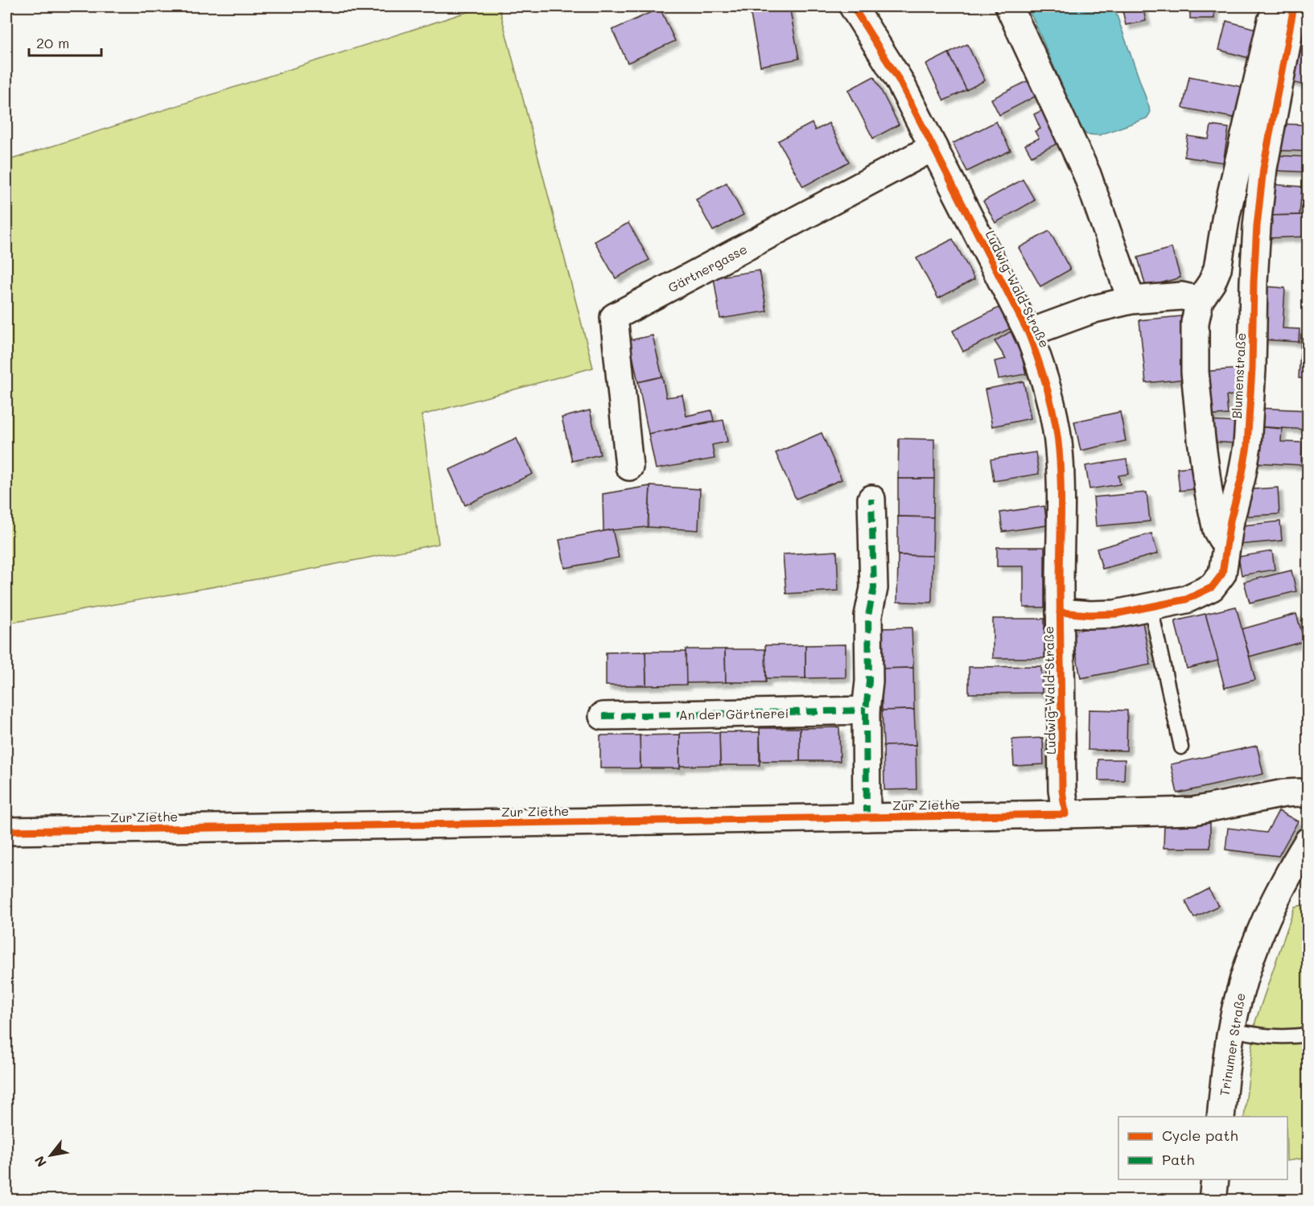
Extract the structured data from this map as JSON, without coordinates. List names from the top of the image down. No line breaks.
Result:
{"streets":{"street":["Gärtnergasse","Ludwig-Wald-Straße","Blumenstraße","An der Gärtnerei","Zur Ziethe","Trinumer Straße"]},"crossings":[["Gärtnergasse","Ludwig-Wald-Straße"],["Ludwig-Wald-Straße","Blumenstraße"],["Ludwig-Wald-Straße","Zur Ziethe"]],"legend":["Cycle path","Path"],"scale_bar":"20 m","north":"bottom left"}
